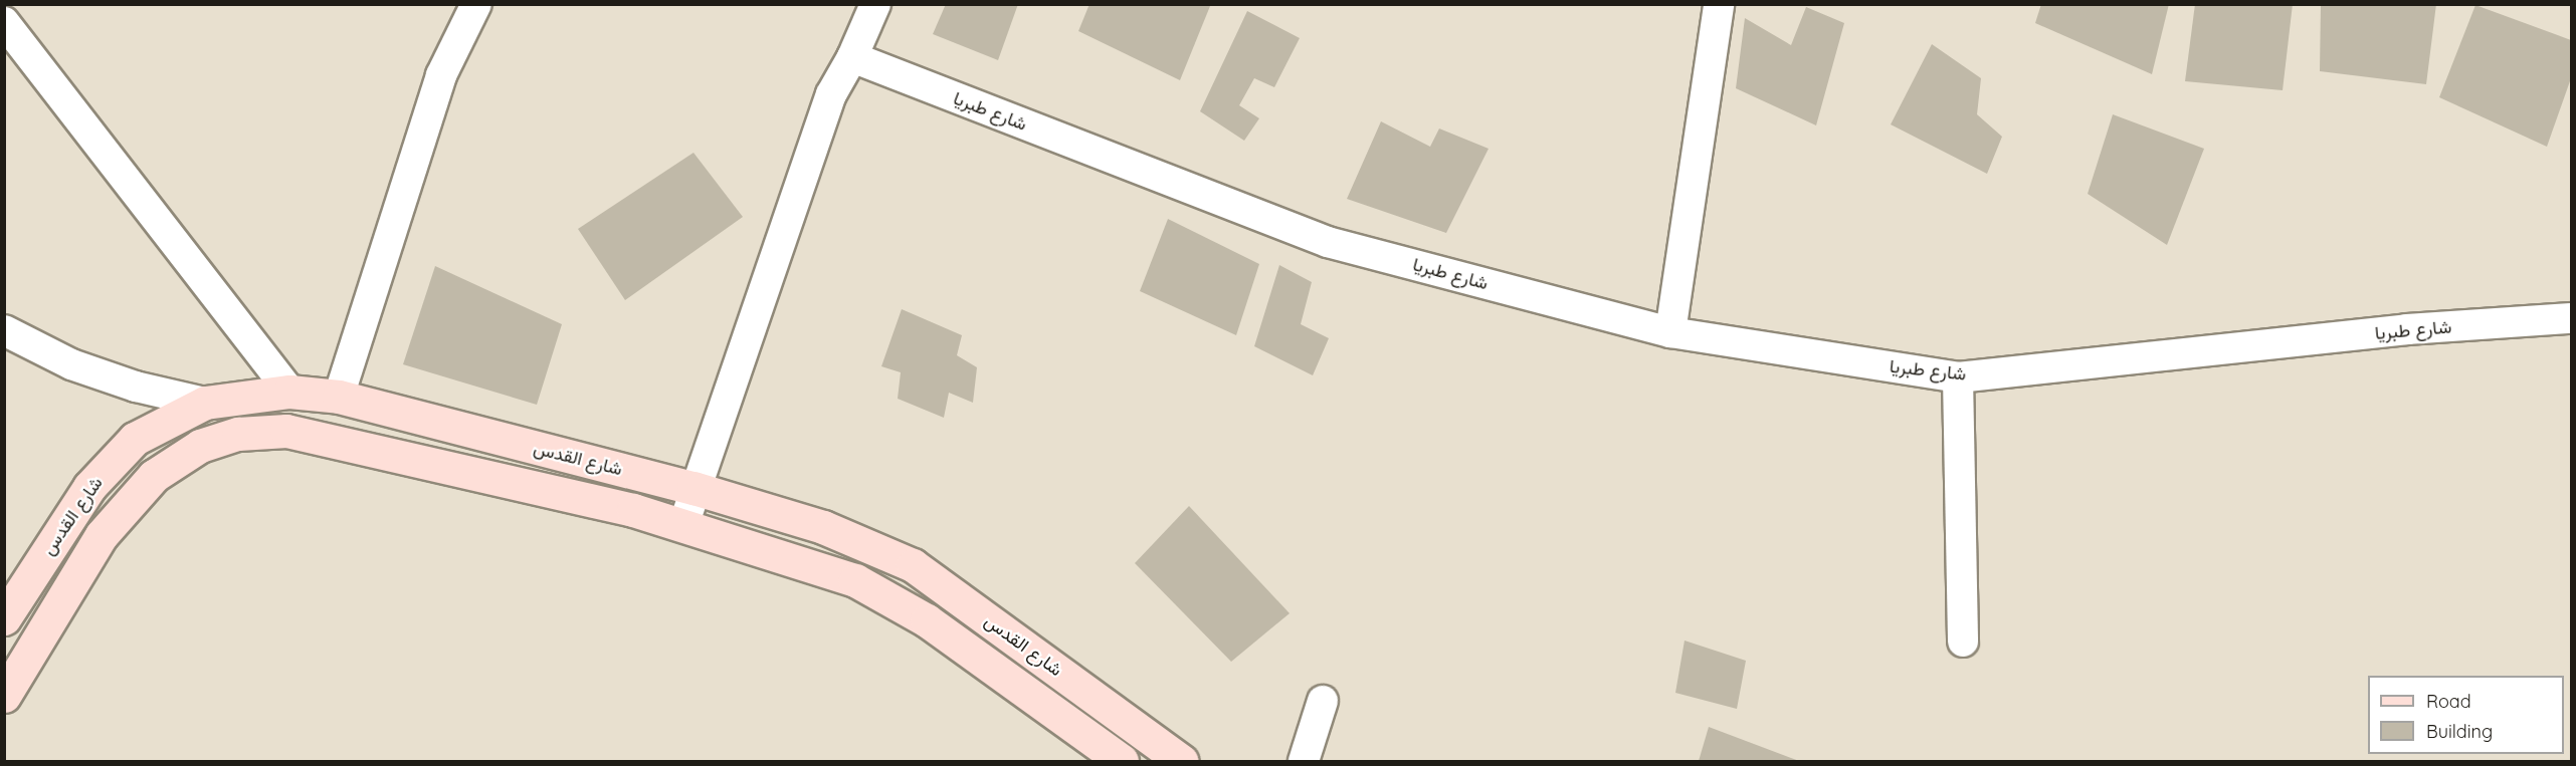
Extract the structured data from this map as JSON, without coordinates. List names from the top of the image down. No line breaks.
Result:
{"streets":{"main road":["شارع القدس"],"street":["شارع طبريا"]},"legend":["Road","Building"]}
